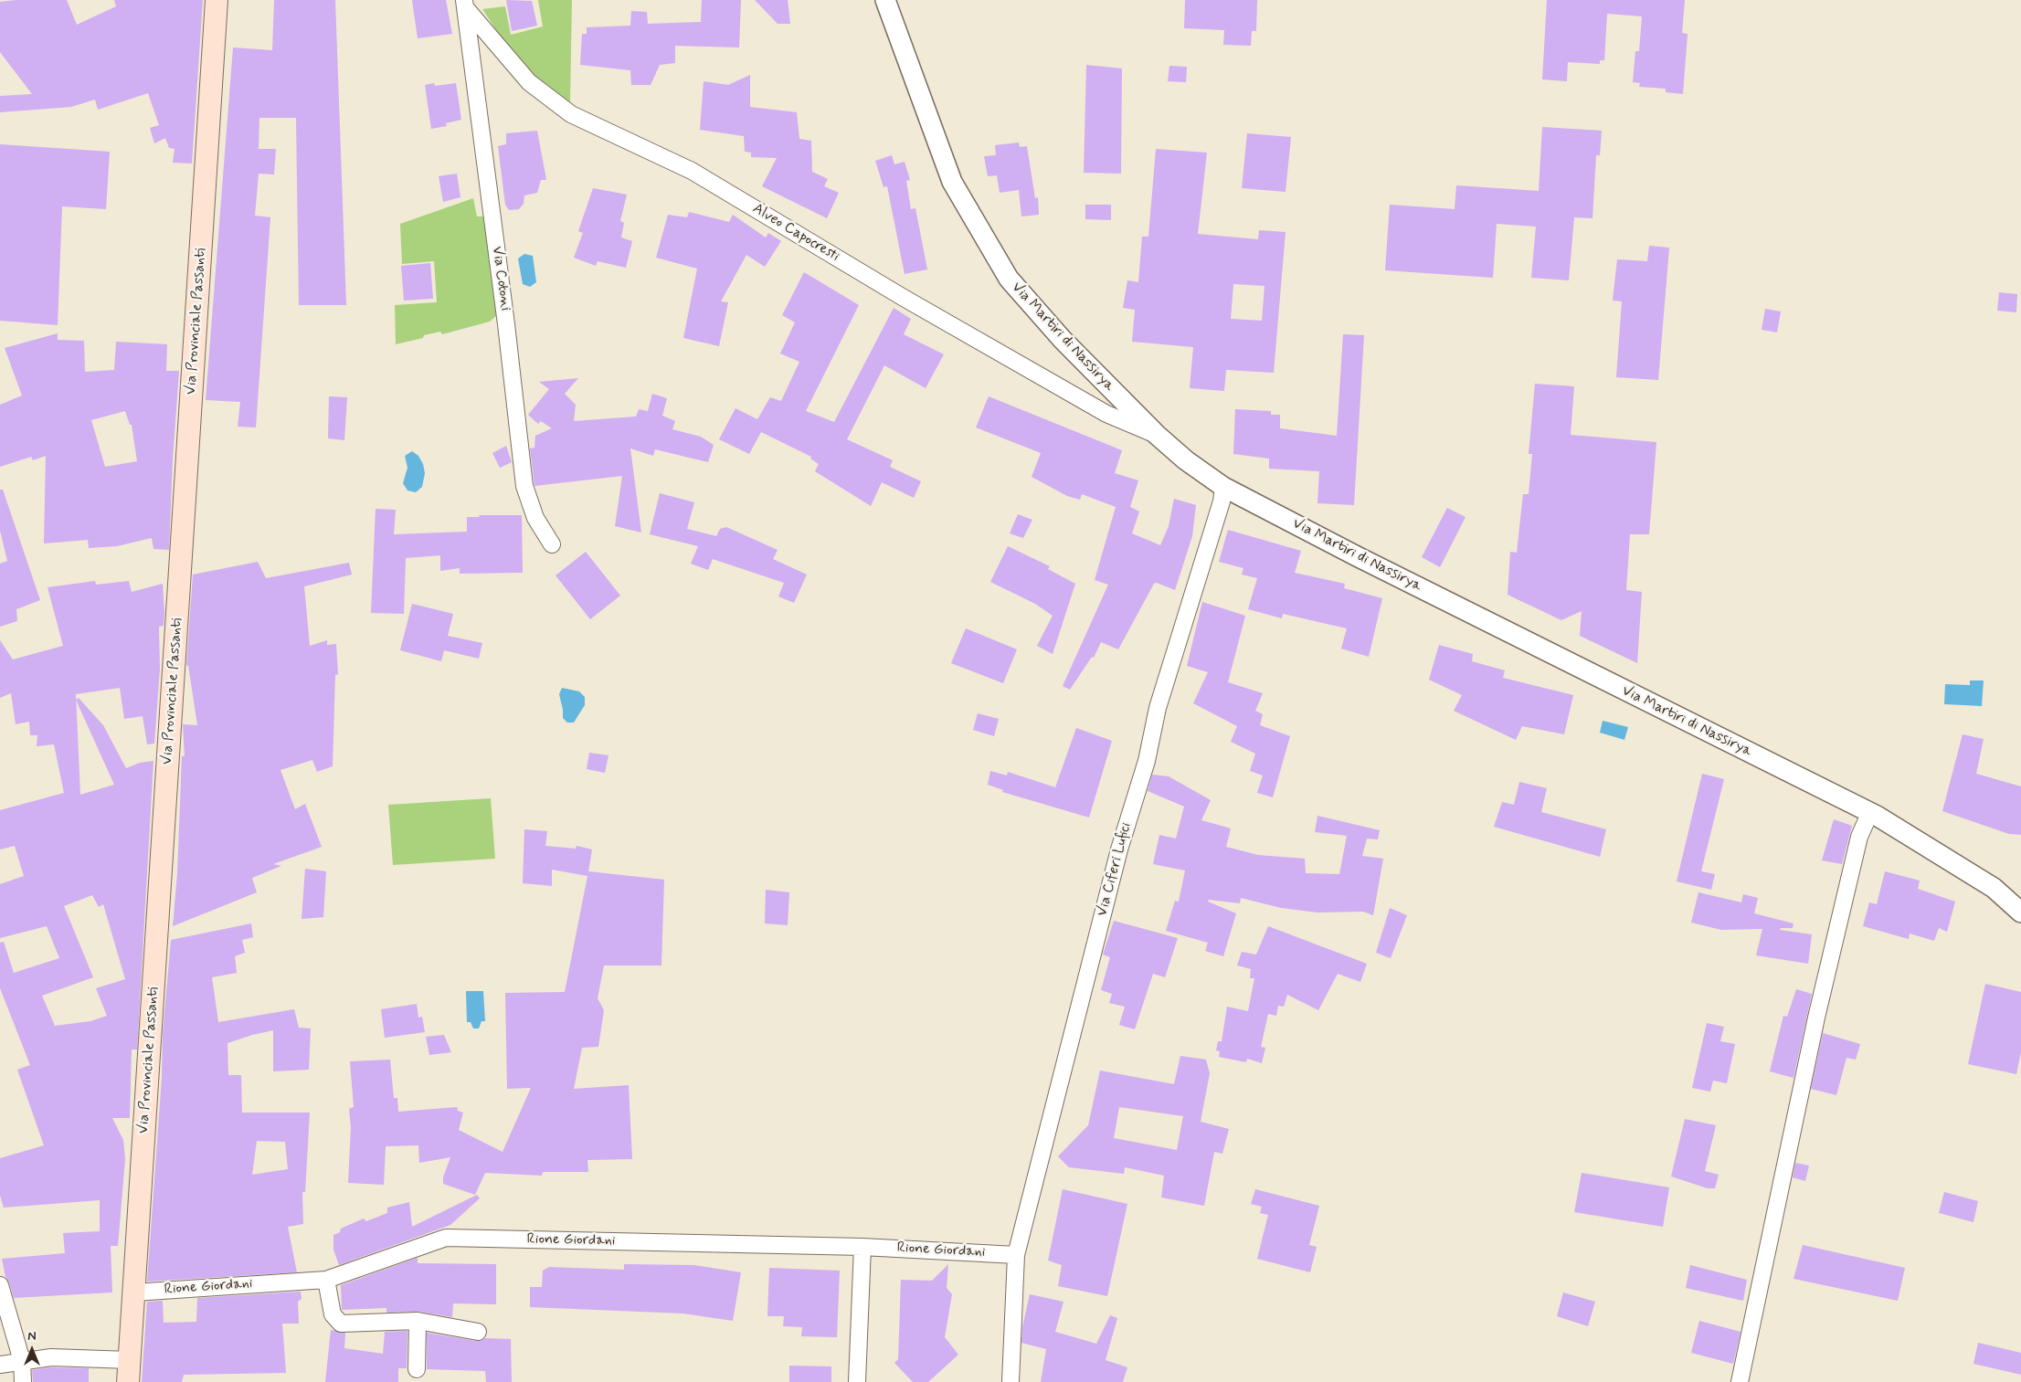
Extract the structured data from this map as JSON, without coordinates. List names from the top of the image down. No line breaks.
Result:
{"streets":{"main road":["Via Provinciale Passanti"],"street":["Alveo Capocresti","Via Cotoni","Via Martiri di Nassirya","Via Ciferi Lufici","Rione Giordani"]},"crossings":[["Alveo Capocresti","Via Cotoni"],["Alveo Capocresti","Via Martiri di Nassirya"],["Via Provinciale Passanti","Rione Giordani"],["Via Martiri di Nassirya","Via Ciferi Lufici"],["Via Ciferi Lufici","Rione Giordani"]],"north":"top"}
